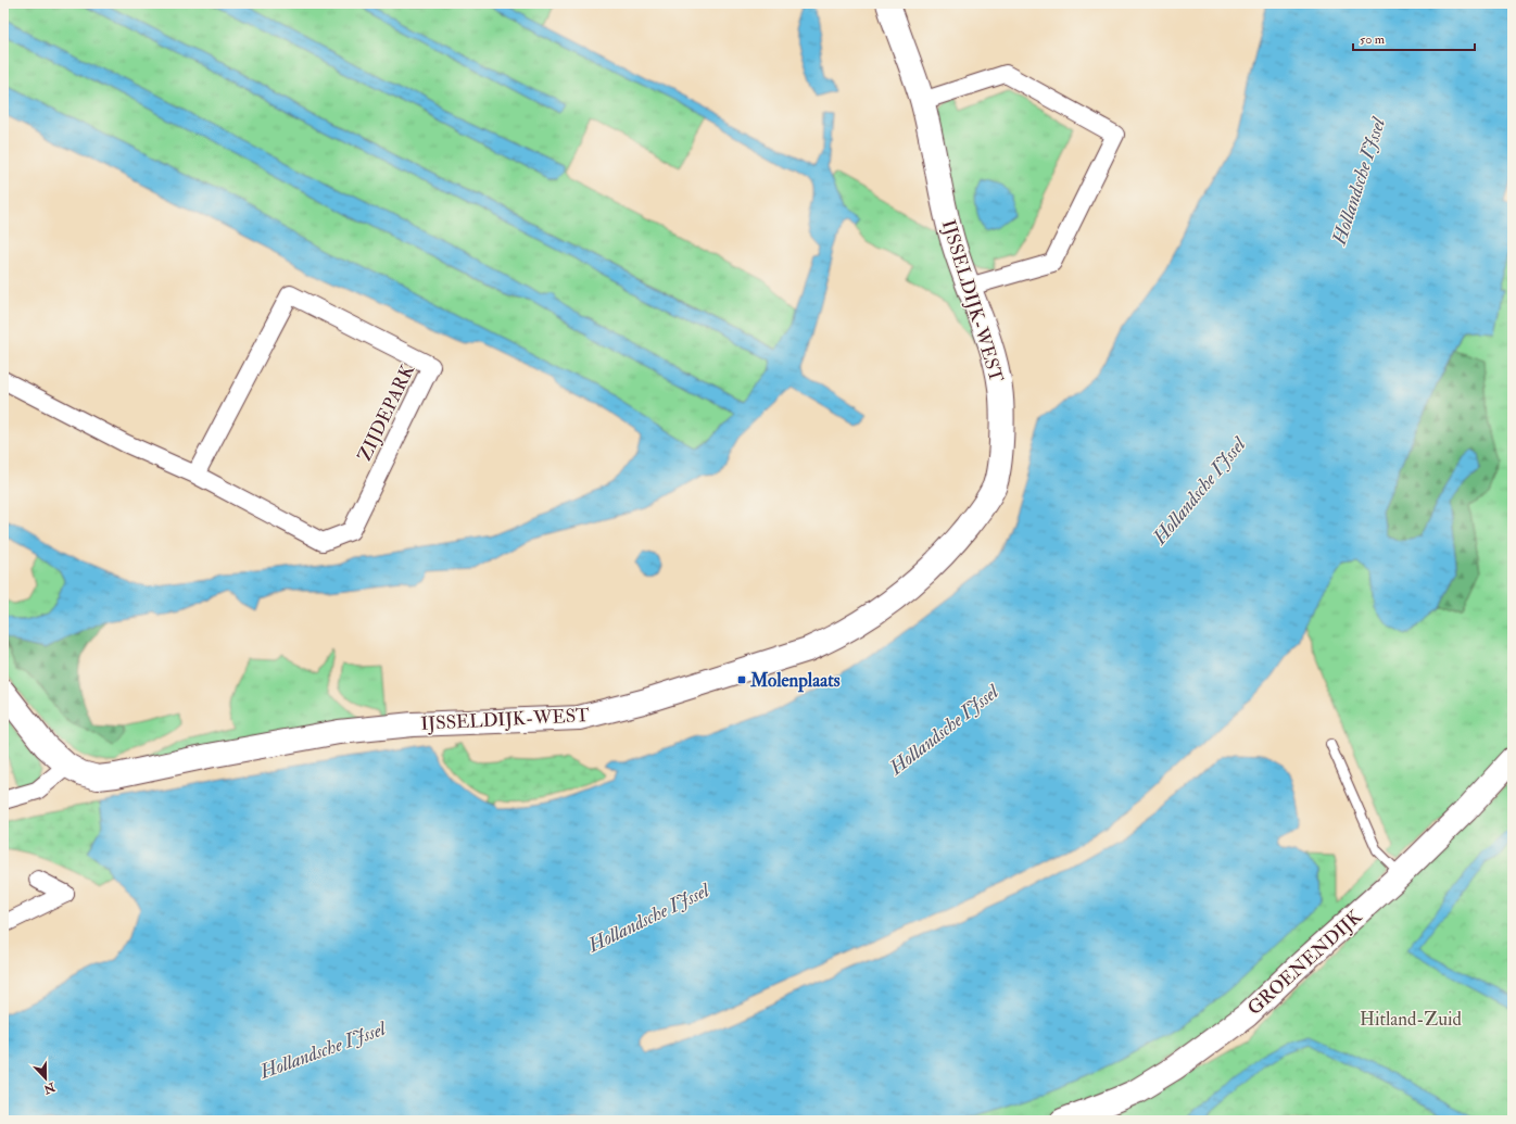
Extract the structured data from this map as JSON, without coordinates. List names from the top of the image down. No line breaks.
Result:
{"streets":{"street":["IJSSELDIJK-WEST","ZIJDEPARK","GROENENDIJK"]},"water":["Hollandsche IJssel"],"parks":["Hitland-Zuid"],"places":{"transit":["Molenplaats"]},"scale_bar":"50 m","north":"bottom"}
